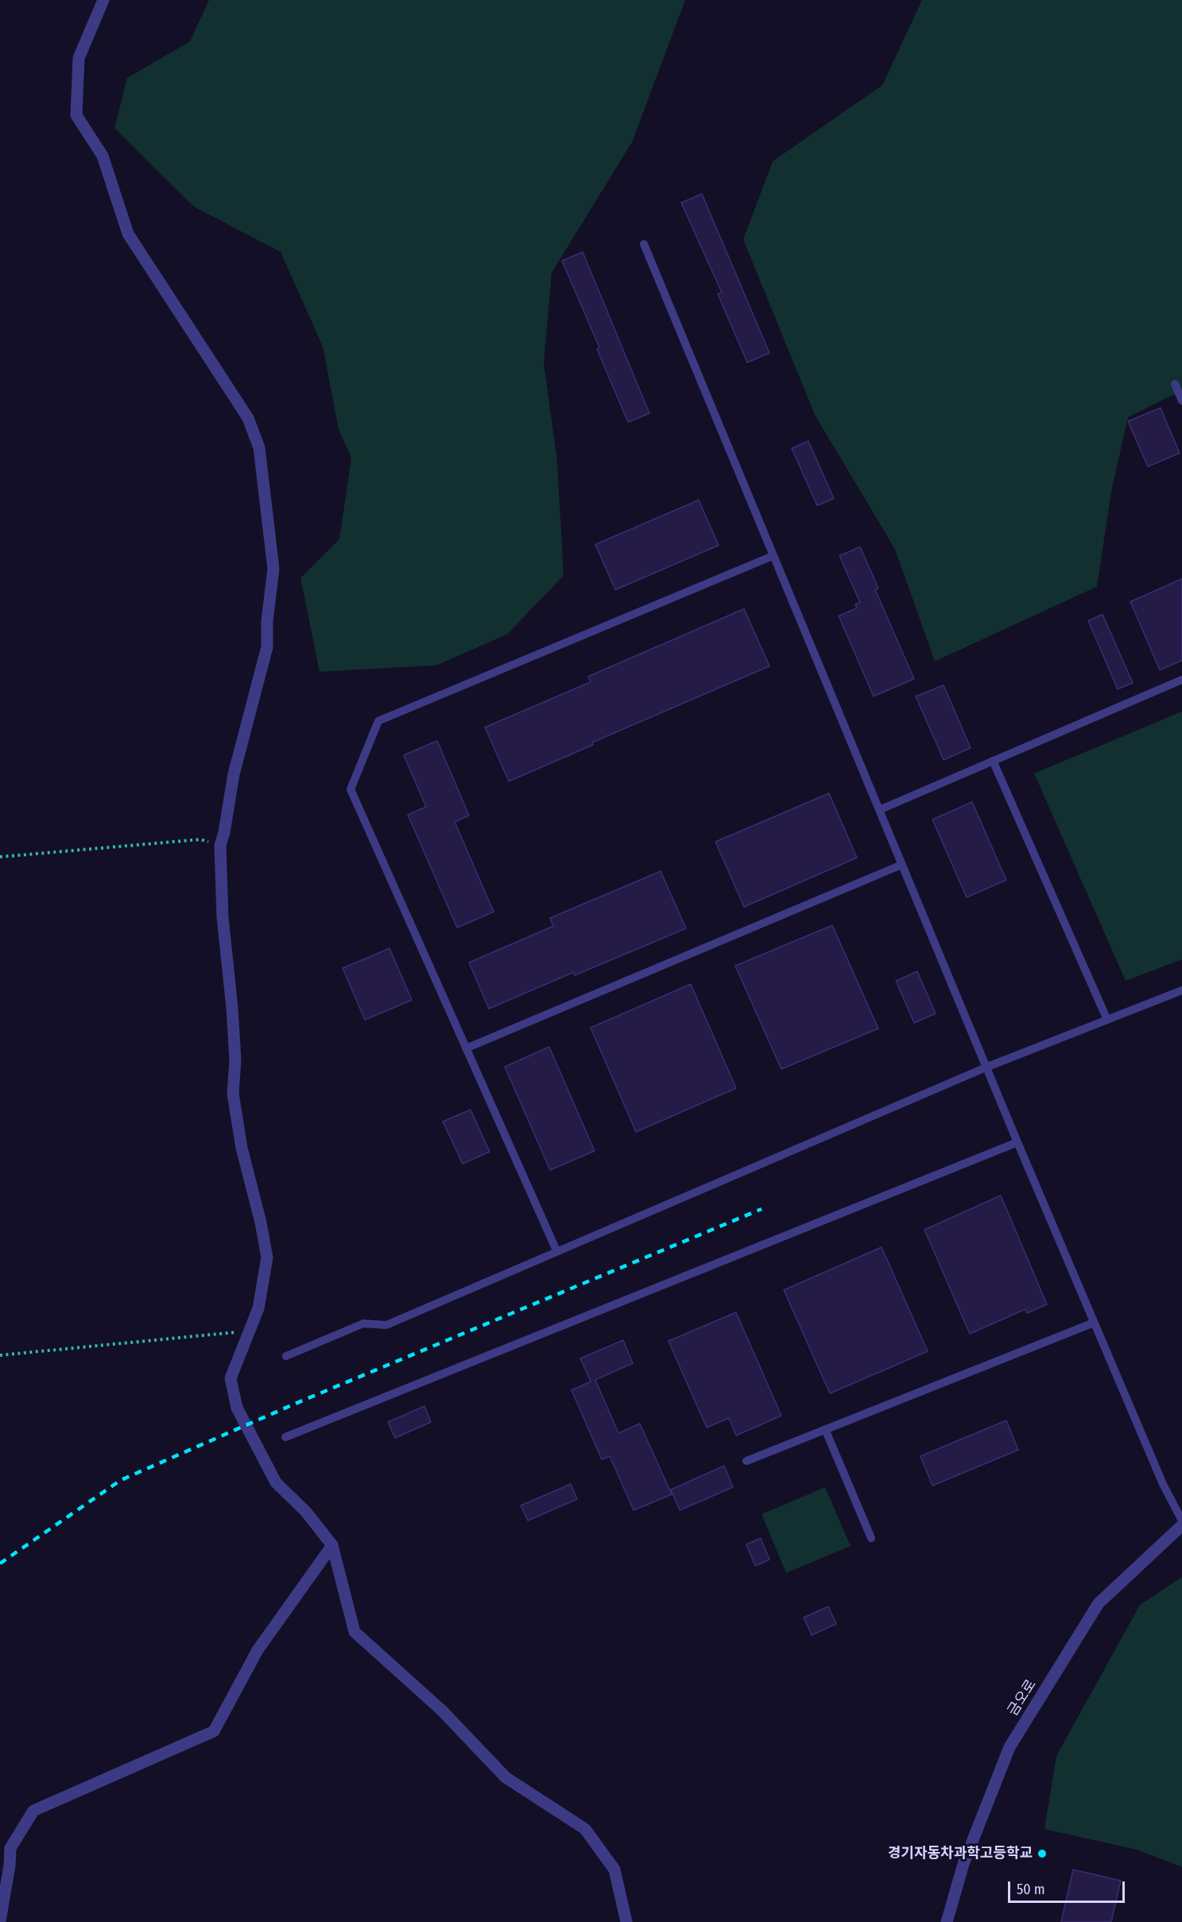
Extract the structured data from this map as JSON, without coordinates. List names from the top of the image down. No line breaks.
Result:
{"streets":{"street":["금오로"]},"places":["경기자동차과학고등학교"],"scale_bar":"50 m"}
